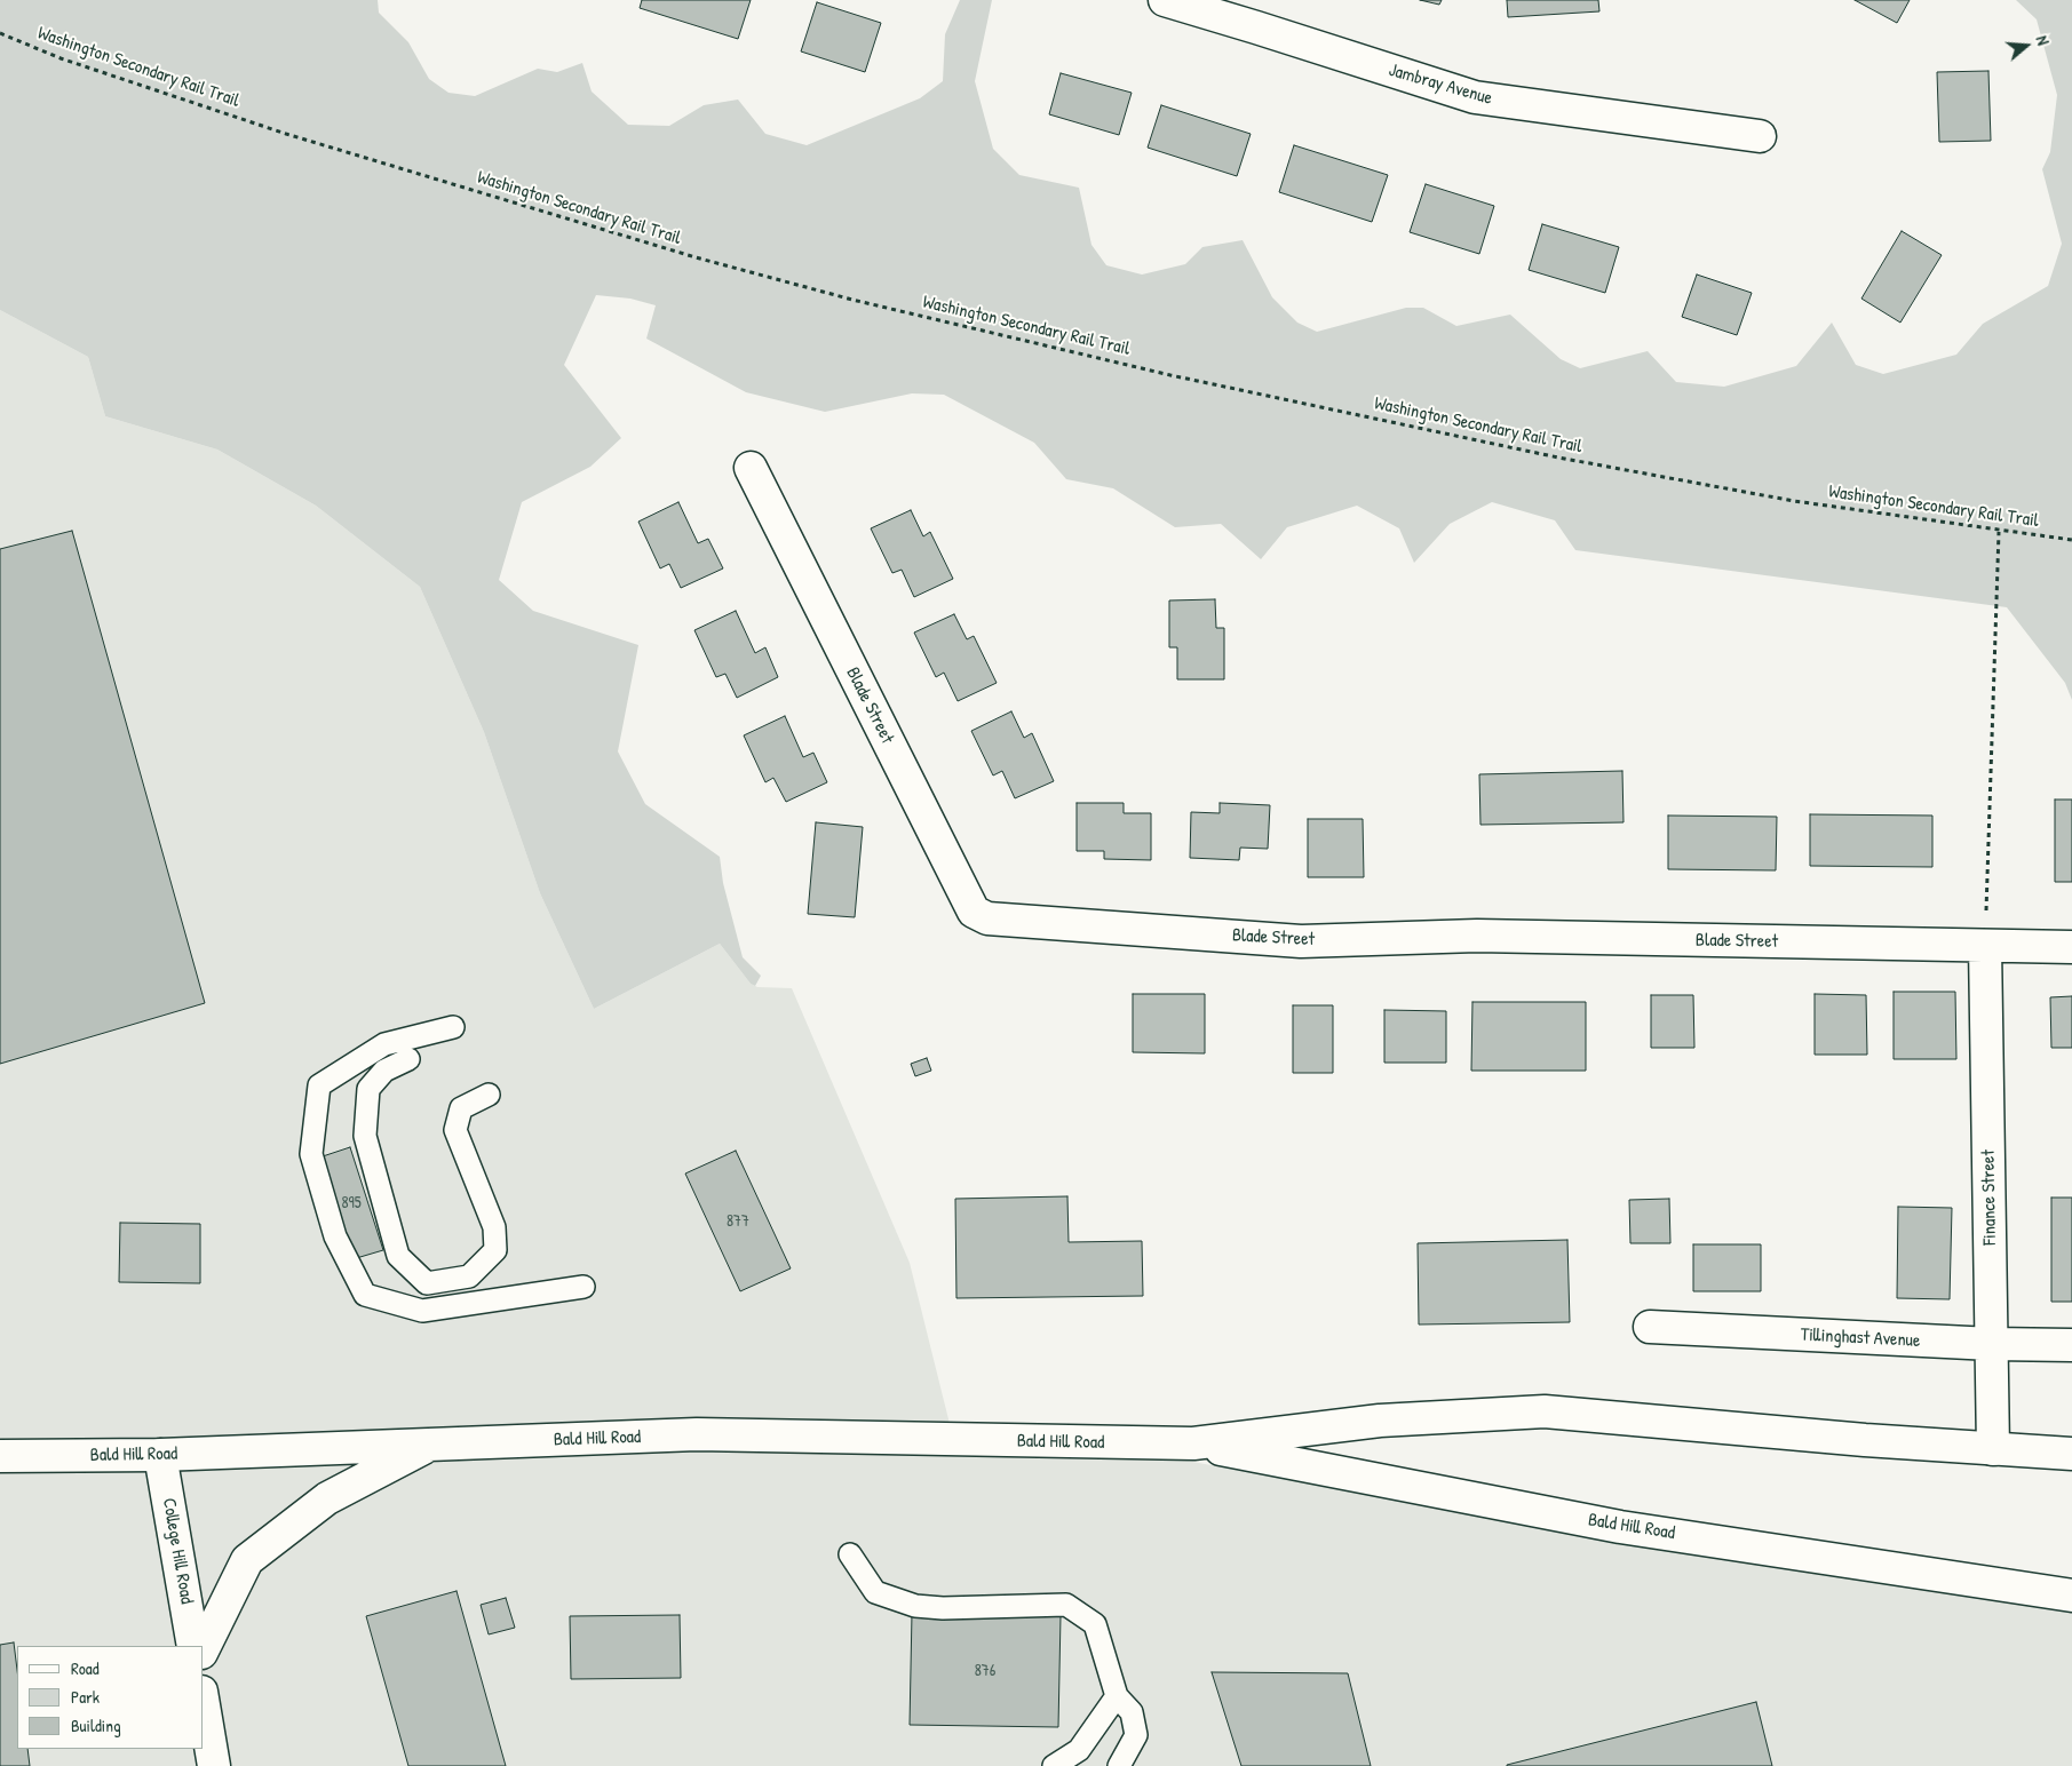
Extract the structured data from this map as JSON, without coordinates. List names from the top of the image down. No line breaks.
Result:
{"streets":{"street":["Jambray Avenue","Blade Street","Finance Street","Tillinghast Avenue","Bald Hill Road","College Hill Road"],"path":["Washington Secondary Rail Trail"]},"crossings":[["Blade Street","Finance Street"],["Finance Street","Tillinghast Avenue"],["Finance Street","Bald Hill Road"],["Bald Hill Road","College Hill Road"]],"house_numbers":["895","877","876"],"legend":["Road","Park","Building"],"north":"right"}
